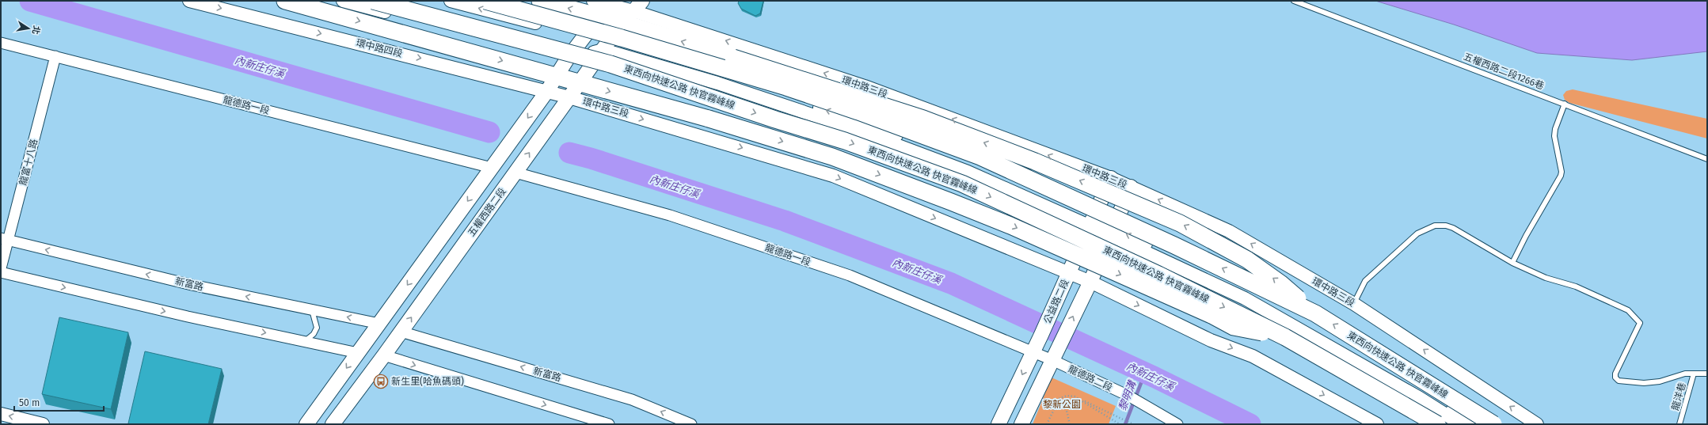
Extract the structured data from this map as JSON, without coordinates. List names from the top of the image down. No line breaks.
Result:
{"streets":{"highway":["東西向快速公路 快官霧峰線"],"main road":["五權西路二段","公益路二段"],"street":["環中路四段","環中路三段","龍德路一段","龍富十八路","新富路","龍德路二段"],"lane":["五權西路二段1266巷","龍洋巷"]},"crossings":[["環中路四段","環中路三段"],["環中路四段","五權西路二段"],["環中路三段","五權西路二段"],["環中路三段","公益路二段"],["龍德路一段","龍富十八路"],["龍德路一段","五權西路二段"],["龍德路一段","公益路二段"],["龍德路一段","龍德路二段"],["龍富十八路","新富路"],["五權西路二段","新富路"]],"water":["內新庄仔溪","黎明溝"],"parks":["黎新公園"],"places":{"bus stop":["新生里(哈魚碼頭)"]},"scale_bar":"50 m","north":"right"}
